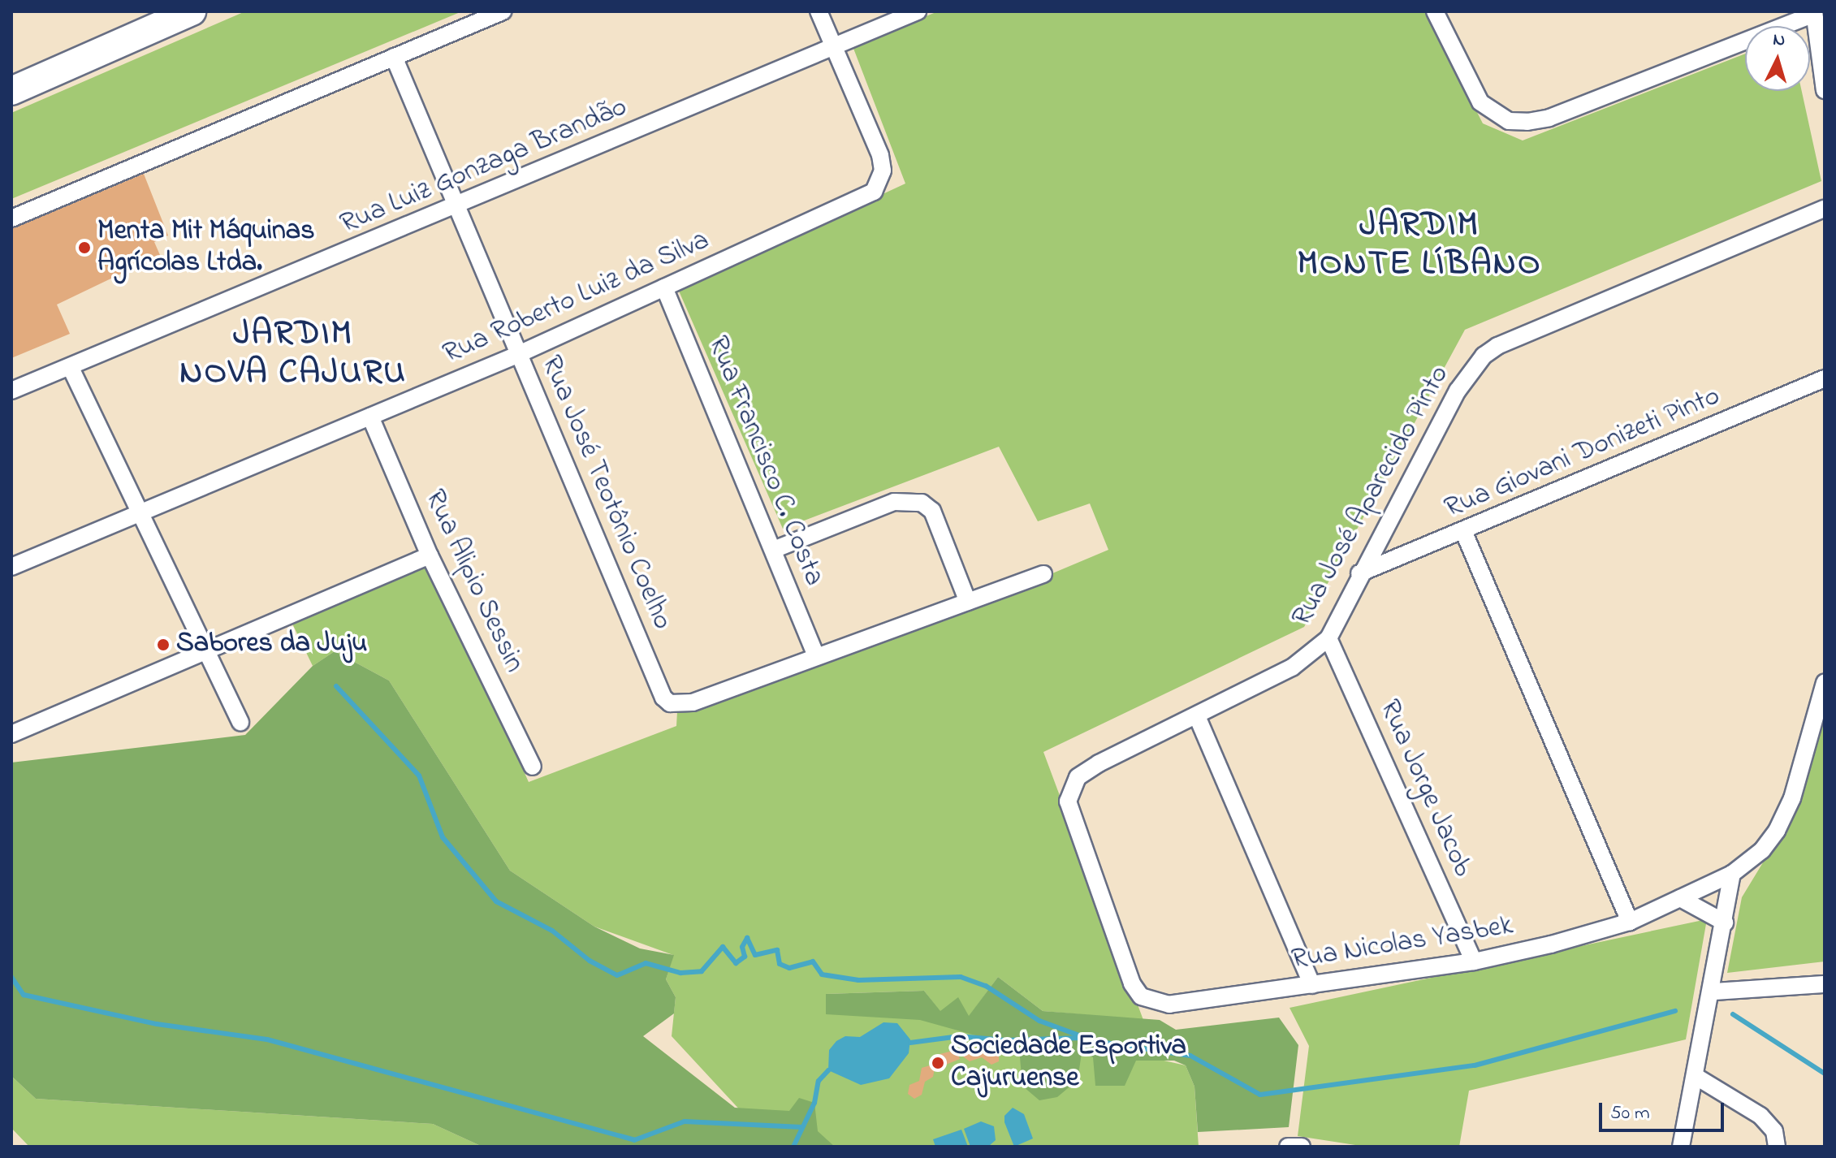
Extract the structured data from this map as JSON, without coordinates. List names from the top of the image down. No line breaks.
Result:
{"streets":{"street":["Rua Luiz Gonzaga Brandão","Rua Roberto Luiz da Silva","Rua Giovani Donizeti Pinto","Rua Francisco C. Costa","Rua José Teotônio Coelho","Rua José Aparecido Pinto","Rua Alipio Sessin","Rua Jorge Jacob","Rua Nicolas Yasbek"]},"crossings":[["Rua Luiz Gonzaga Brandão","Rua Roberto Luiz da Silva"],["Rua Luiz Gonzaga Brandão","Rua José Teotônio Coelho"],["Rua Roberto Luiz da Silva","Rua Francisco C. Costa"],["Rua Roberto Luiz da Silva","Rua José Teotônio Coelho"],["Rua Roberto Luiz da Silva","Rua Alipio Sessin"],["Rua Giovani Donizeti Pinto","Rua José Aparecido Pinto"],["Rua Francisco C. Costa","Rua José Teotônio Coelho"],["Rua José Aparecido Pinto","Rua Jorge Jacob"],["Rua José Aparecido Pinto","Rua Nicolas Yasbek"],["Rua Jorge Jacob","Rua Nicolas Yasbek"]],"districts":["JARDIM MONTE LÍBANO","JARDIM NOVA CAJURU"],"places":["Menta Mit Máquinas Agrícolas Ltda.","Sabores da Juju","Sociedade Esportiva Cajuruense"],"scale_bar":"50 m","north":"top"}
